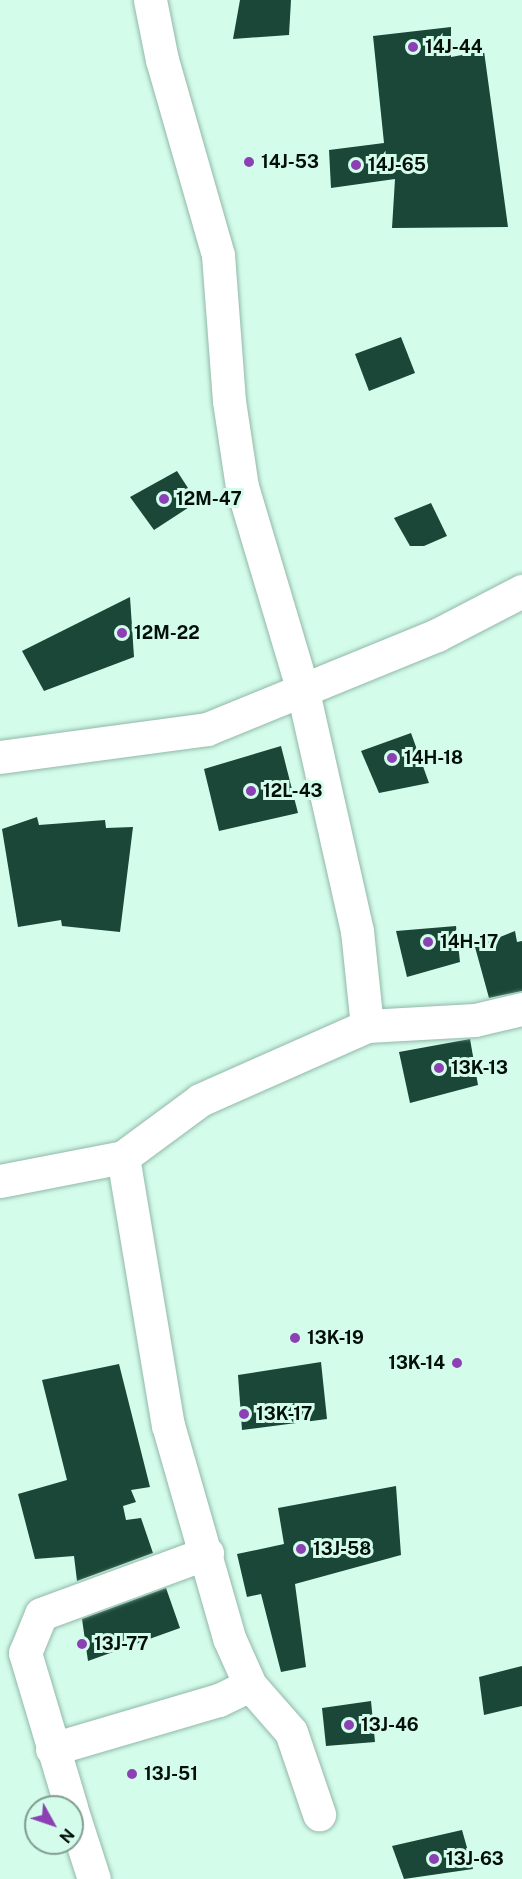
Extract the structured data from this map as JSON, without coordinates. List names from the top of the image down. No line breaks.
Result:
{"places":["14J-44","14J-53","14J-65","12M-47","12M-22","14H-18","12L-43","14H-17","13K-13","13K-19","13K-14","13K-17","13J-58","13J-77","13J-46","13J-51","13J-63"],"north":"bottom right"}
